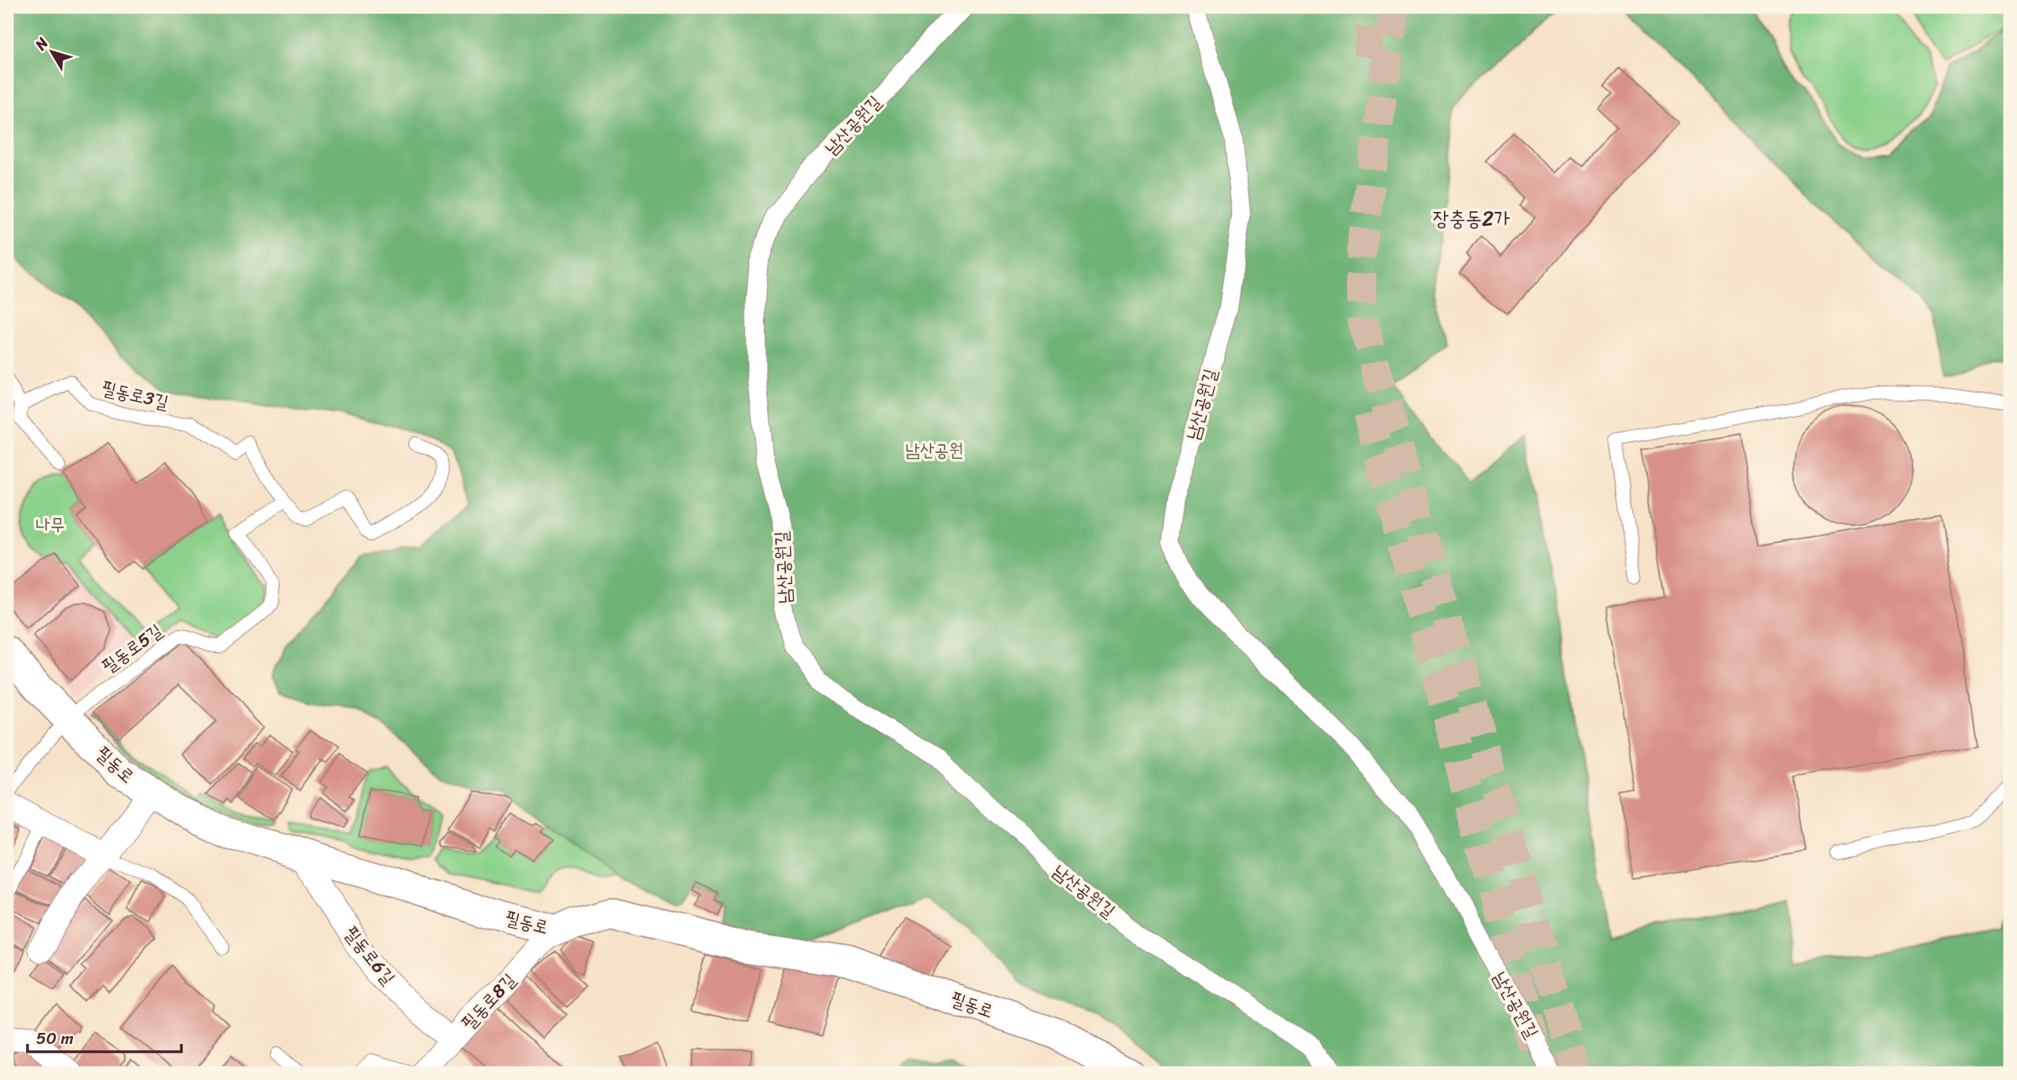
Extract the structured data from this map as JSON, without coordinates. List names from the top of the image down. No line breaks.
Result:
{"streets":{"street":["남산공원길","필동로","필동로6길","필동로8길"],"lane":["필동로3길","필동로5길"]},"crossings":[["필동로3길","필동로5길"],["필동로5길","필동로"],["필동로","필동로6길"],["필동로","필동로8길"],["필동로6길","필동로8길"]],"districts":["장충동2가"],"parks":["남산공원","나무"],"scale_bar":"50 m","north":"top left"}
